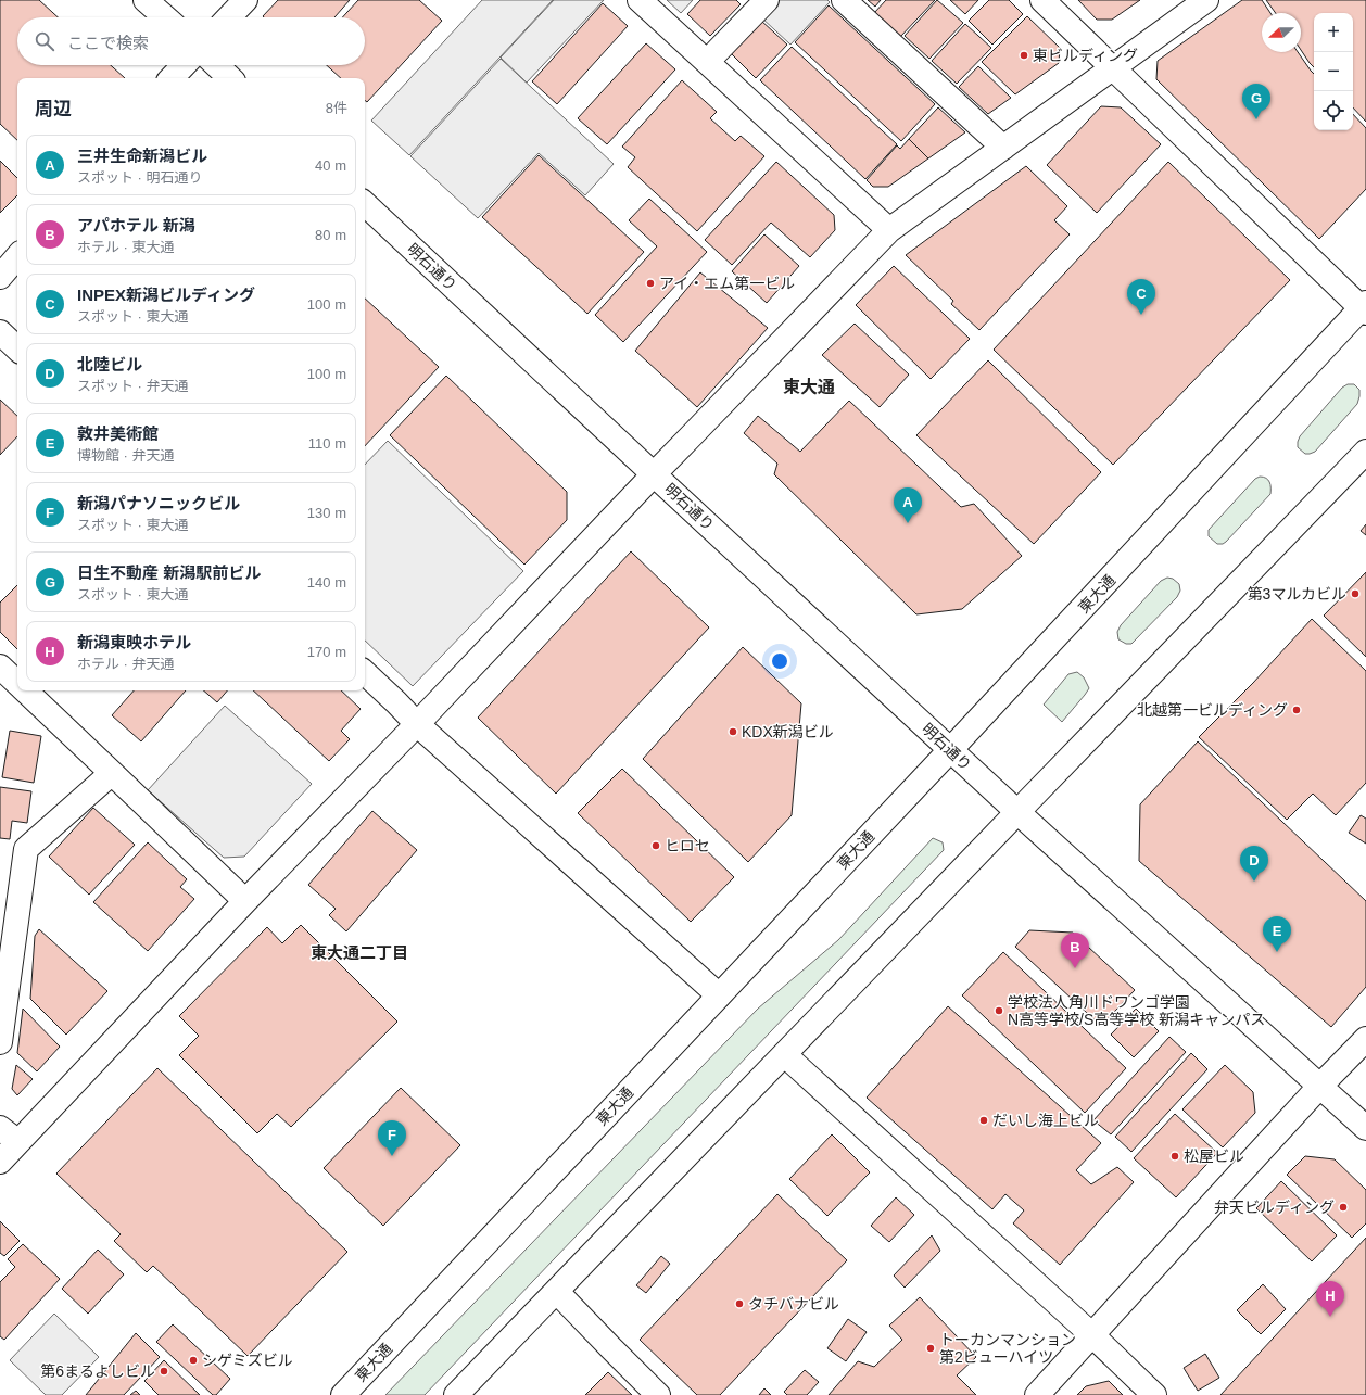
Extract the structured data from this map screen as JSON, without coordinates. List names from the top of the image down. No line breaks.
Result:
{"streets":{"main road":["明石通り","東大通"]},"crossings":[["明石通り","東大通"]],"districts":["東大通","東大通二丁目"],"places":["東ビルディング","アイ・エム第一ビル","第3マルカビル","北越第一ビルディング","KDX新潟ビル","ヒロセ","学校法人角川ドワンゴ学園 N高等学校/S高等学校 新潟キャンパス","だいし海上ビル","松屋ビル","弁天ビルディング","タチバナビル","トーカンマンション 第2ビューハイツ","シゲミズビル","第6まるよしビル"],"north":"left","page":{"map_buttons":["+","−"],"search":"ここで検索","heading":["周辺","8件"],"pins":["G","C","A","D","E","B","F","H"],"list":[{"mark":"A","name":"三井生命新潟ビル","note":"スポット · 明石通り","value":"40 m"},{"mark":"B","name":"アパホテル 新潟","note":"ホテル · 東大通","value":"80 m"},{"mark":"C","name":"INPEX新潟ビルディング","note":"スポット · 東大通","value":"100 m"},{"mark":"D","name":"北陸ビル","note":"スポット · 弁天通","value":"100 m"},{"mark":"E","name":"敦井美術館","note":"博物館 · 弁天通","value":"110 m"},{"mark":"F","name":"新潟パナソニックビル","note":"スポット · 東大通","value":"130 m"},{"mark":"G","name":"日生不動産 新潟駅前ビル","note":"スポット · 東大通","value":"140 m"},{"mark":"H","name":"新潟東映ホテル","note":"ホテル · 弁天通","value":"170 m"}]}}
